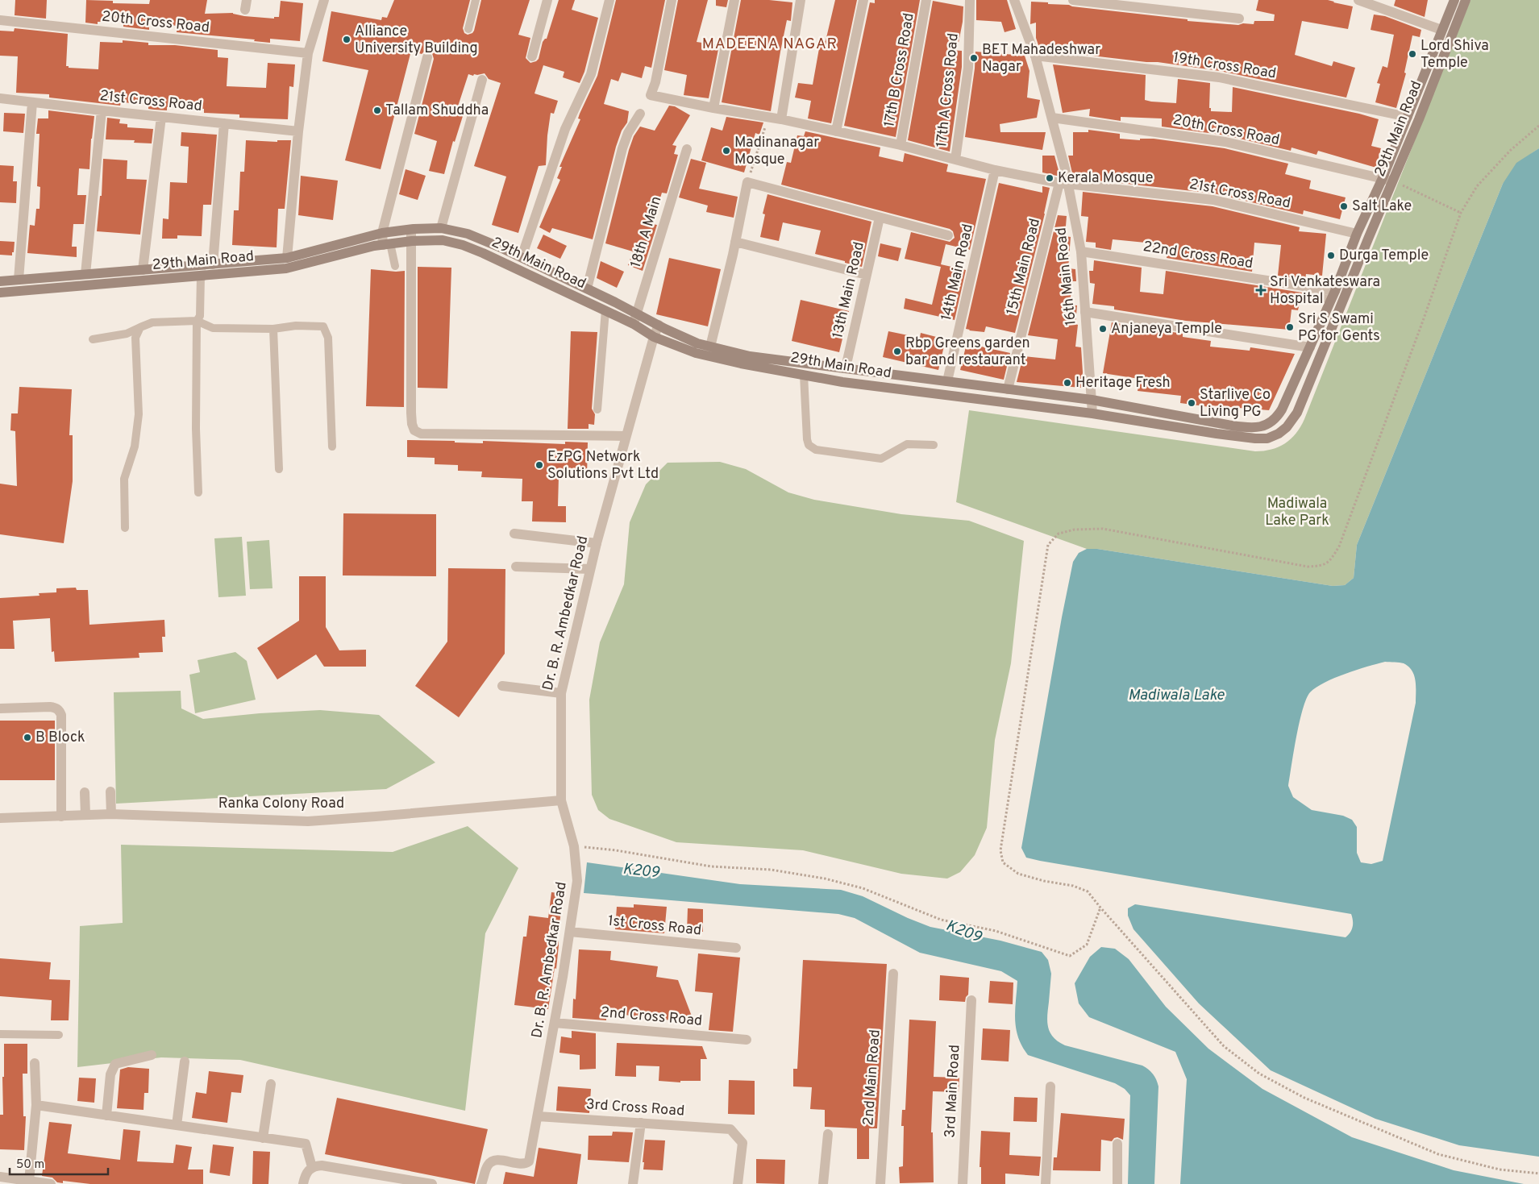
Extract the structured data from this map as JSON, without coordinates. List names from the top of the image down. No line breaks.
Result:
{"streets":{"main road":["29th Main Road"],"street":["20th Cross Road","19th Cross Road","17th B Cross Road","17th A Cross Road","21st Cross Road","18th A Main","22nd Cross Road","15th Main Road","14th Main Road","16th Main Road","13th Main Road","Dr. B. R. Ambedkar Road","Ranka Colony Road","1st Cross Road","2nd Cross Road","2nd Main Road","3rd Main Road","3rd Cross Road"]},"crossings":[["20th Cross Road","29th Main Road"],["20th Cross Road","16th Main Road"],["19th Cross Road","29th Main Road"],["19th Cross Road","16th Main Road"],["17th B Cross Road","21st Cross Road"],["17th A Cross Road","21st Cross Road"],["21st Cross Road","29th Main Road"],["21st Cross Road","15th Main Road"],["21st Cross Road","14th Main Road"],["21st Cross Road","16th Main Road"],["29th Main Road","18th A Main"],["29th Main Road","22nd Cross Road"],["29th Main Road","15th Main Road"],["29th Main Road","14th Main Road"],["29th Main Road","16th Main Road"],["29th Main Road","13th Main Road"],["29th Main Road","Dr. B. R. Ambedkar Road"],["22nd Cross Road","16th Main Road"],["15th Main Road","16th Main Road"],["Dr. B. R. Ambedkar Road","Ranka Colony Road"],["Dr. B. R. Ambedkar Road","1st Cross Road"],["Dr. B. R. Ambedkar Road","2nd Cross Road"],["Dr. B. R. Ambedkar Road","3rd Cross Road"]],"districts":["MADEENA NAGAR"],"water":["Madiwala Lake","K209"],"parks":["Madiwala Lake Park"],"places":{"other":["Alliance University Building","Lord Shiva Temple","BET Mahadeshwar Nagar","Tallam Shuddha","Madinanagar Mosque","Kerala Mosque","Salt Lake","Durga Temple","Sri S Swami PG for Gents","Anjaneya Temple","Rbp Greens garden bar and restaurant","Heritage Fresh","Starlive Co Living PG","EzPG Network Solutions Pvt Ltd","B Block"],"health":["Sri Venkateswara Hospital"]},"scale_bar":"50 m"}
